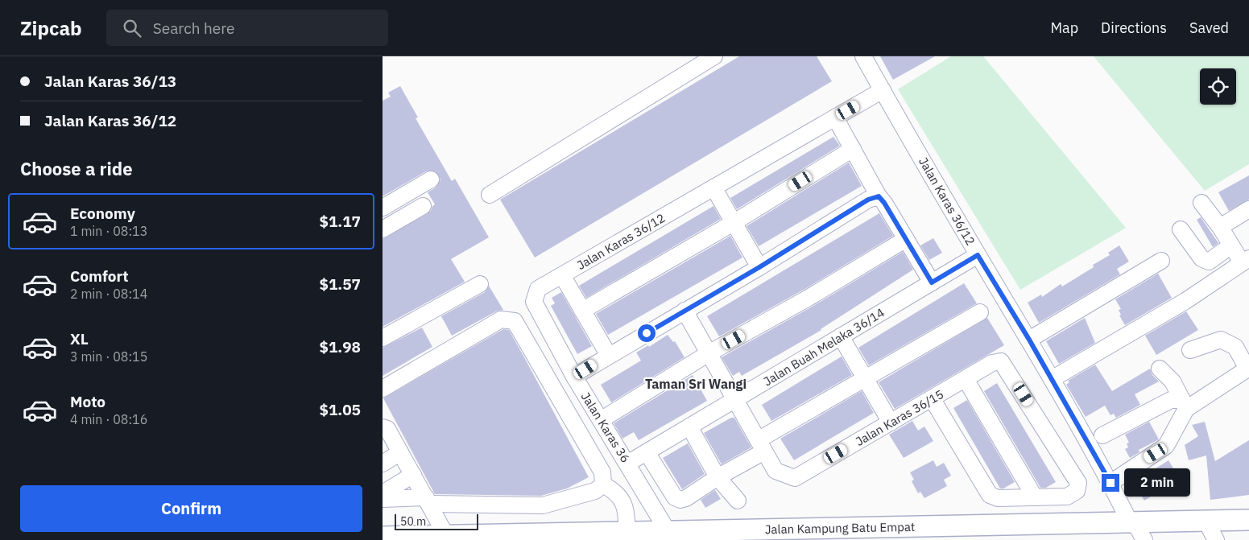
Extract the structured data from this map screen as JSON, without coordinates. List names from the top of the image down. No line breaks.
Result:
{"streets":{"main road":["Jalan Kampung Batu Empat"],"street":["Jalan Karas 36/12","Jalan Buah Melaka 36/14","Jalan Karas 36/15","Jalan Karas 36"]},"crossings":[["Jalan Karas 36/12","Jalan Buah Melaka 36/14"],["Jalan Karas 36/12","Jalan Karas 36"],["Jalan Karas 36/12","Jalan Kampung Batu Empat"],["Jalan Buah Melaka 36/14","Jalan Karas 36"],["Jalan Karas 36","Jalan Kampung Batu Empat"]],"districts":["Taman Sri Wangi"],"scale_bar":"50 m","page":{"header":"Zipcab","search":"Search here","nav":["Map","Directions","Saved"],"banner":["Jalan Karas 36/13","Jalan Karas 36/12"],"heading":"Choose a ride","list":[{"name":"Economy","note":"1 min · 08:13","value":"$1.17"},{"name":"Comfort","note":"2 min · 08:14","value":"$1.57"},{"name":"XL","note":"3 min · 08:15","value":"$1.98"},{"name":"Moto","note":"4 min · 08:16","value":"$1.05"}],"bubble":"2 min","buttons":"Confirm","scale":"50 m"}}
